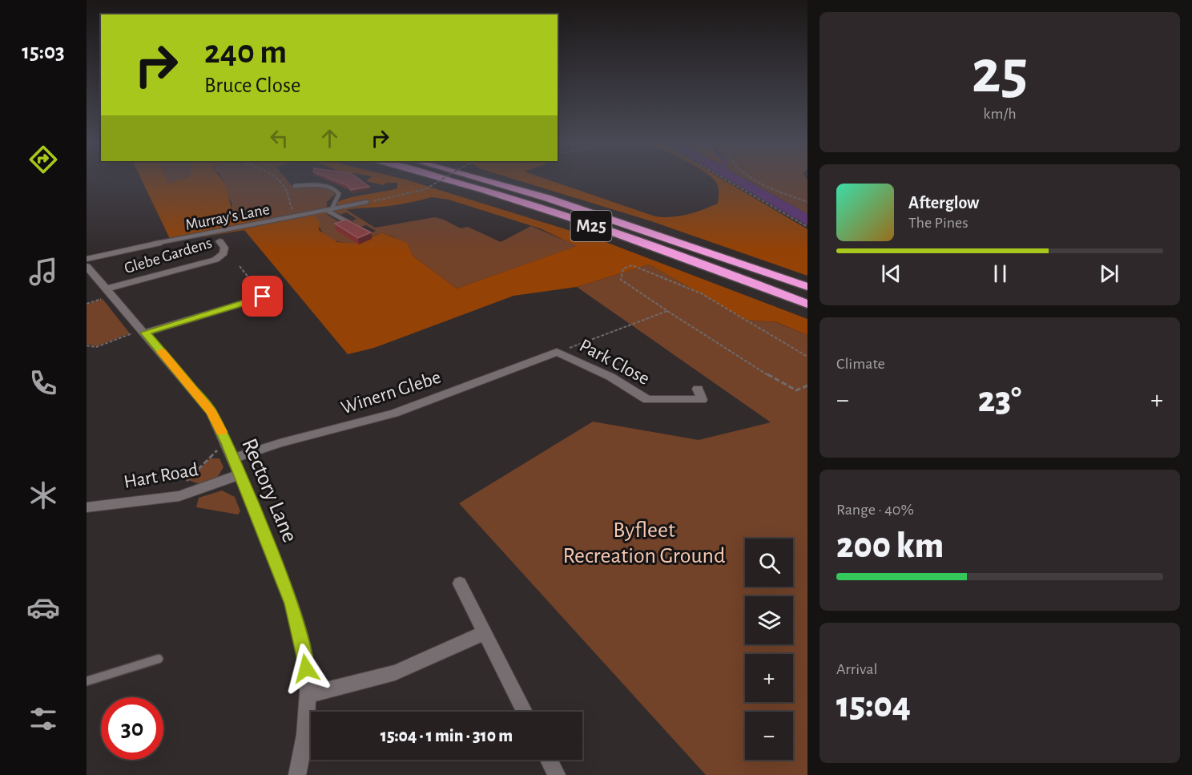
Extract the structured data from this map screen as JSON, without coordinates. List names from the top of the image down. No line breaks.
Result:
{"streets":{"highway":["M25"],"street":["Glebe Gardens","Park Close","Winern Glebe","Hart Road","Rectory Lane"],"lane":["Murray's Lane"]},"crossings":[["Glebe Gardens","Rectory Lane"],["Park Close","Winern Glebe"],["Winern Glebe","Rectory Lane"],["Hart Road","Rectory Lane"]],"parks":["Byfleet Recreation Ground"],"page":{"tabs":"15:03","tile":[["25","km/h"],"Climate",["Range · 40%","200 km"],["Arrival","15:04"]],"turn":["240 m","Bruce Close"],"song":["Afterglow","The Pines"],"heat":["−","23°","+"],"map_buttons":["+","−"],"limit":"30","trip":"15:04 · 1 min · 310 m"}}
